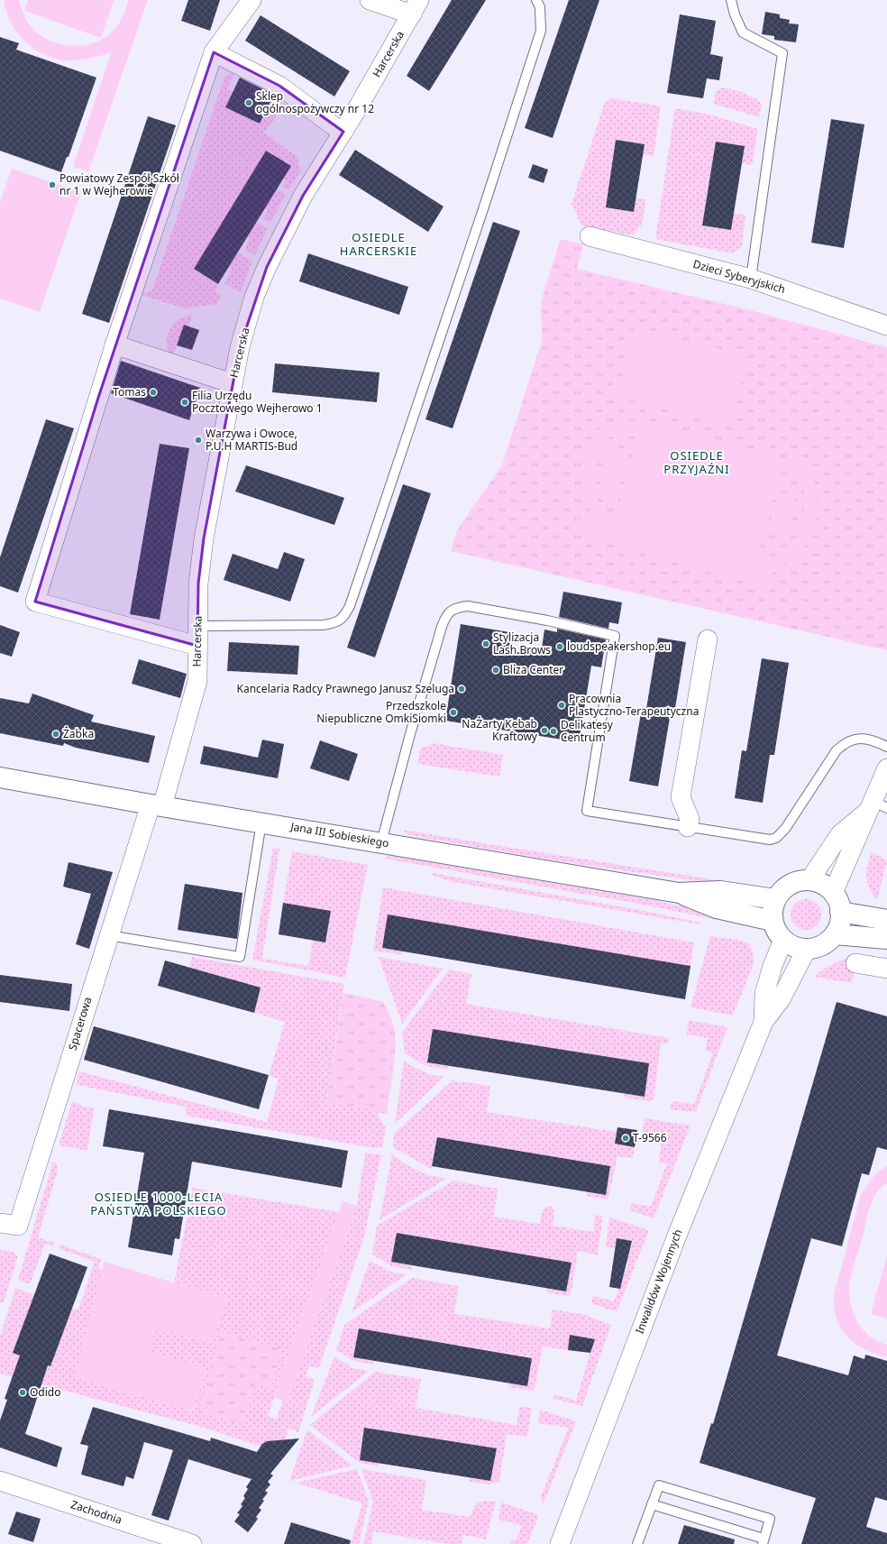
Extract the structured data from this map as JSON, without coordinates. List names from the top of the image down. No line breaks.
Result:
{"streets":{"street":["Harcerska","Dzieci Syberyjskich","Jana III Sobieskiego","Spacerowa","Inwalidów Wojennych","Zachodnia"]},"crossings":[["Harcerska","Jana III Sobieskiego"],["Harcerska","Spacerowa"],["Jana III Sobieskiego","Spacerowa"],["Jana III Sobieskiego","Inwalidów Wojennych"]],"districts":["OSIEDLE HARCERSKIE","OSIEDLE PRZYJAŹNI","OSIEDLE 1000-LECIA PAŃSTWA POLSKIEGO"],"places":["Sklep ogólnospożywczy nr 12","Powiatowy Zespół Szkół nr 1 w Wejherowie","Tomas","Filia Urzędu Pocztowego Wejherowo 1","Warzywa i Owoce, P.U.H MARTIS-Bud","Stylizacja Lash.Brows","loudspeakershop.eu","Bliza Center","Kancelaria Radcy Prawnego Janusz Szeluga","Pracownia Plastyczno-Terapeutyczna","Przedszkole Niepubliczne OmkiSiomki","NaŻarty Kebab Kraftowy","Delikatesy Centrum","Żabka","T-9566","Odido"]}
